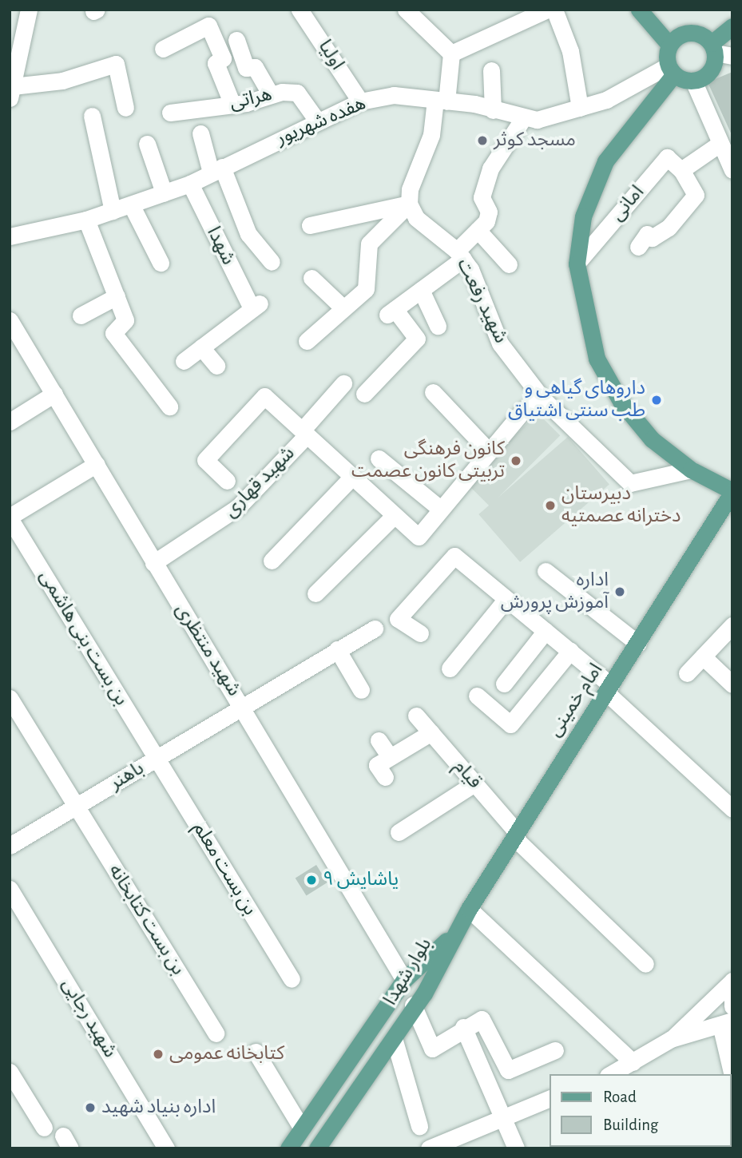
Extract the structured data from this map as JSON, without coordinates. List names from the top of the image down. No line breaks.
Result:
{"streets":{"main road":["امام خمینی","بلوار شهدا"],"street":["اولیا","هراتی","هفده شهریور","امانی","شهدا","شهید رفعت","شهید قهاری","بن بست بنی هاشمی","شهید منتظری","قیام","باهنر","بن بست معلم","بن بست کتابخانه","شهید رجایی"]},"crossings":[["اولیا","هفده شهریور"],["هراتی","هفده شهریور"],["هفده شهریور","شهدا"],["شهید قهاری","شهید منتظری"],["بن بست بنی هاشمی","باهنر"],["بن بست بنی هاشمی","بن بست معلم"],["شهید منتظری","باهنر"],["شهید منتظری","بلوار شهدا"],["امام خمینی","قیام"],["امام خمینی","بلوار شهدا"],["باهنر","بن بست معلم"],["باهنر","بن بست کتابخانه"]],"places":["مسجد کوثر","داروهای گیاهی و طب سنتی اشتیاق","کانون فرهنگی تربیتی کانون عصمت","دبیرستان دخترانه عصمتیه","اداره آموزش پرورش","یاشایش ۹","کتابخانه عمومی","اداره بنیاد شهید"],"legend":["Road","Building"]}
